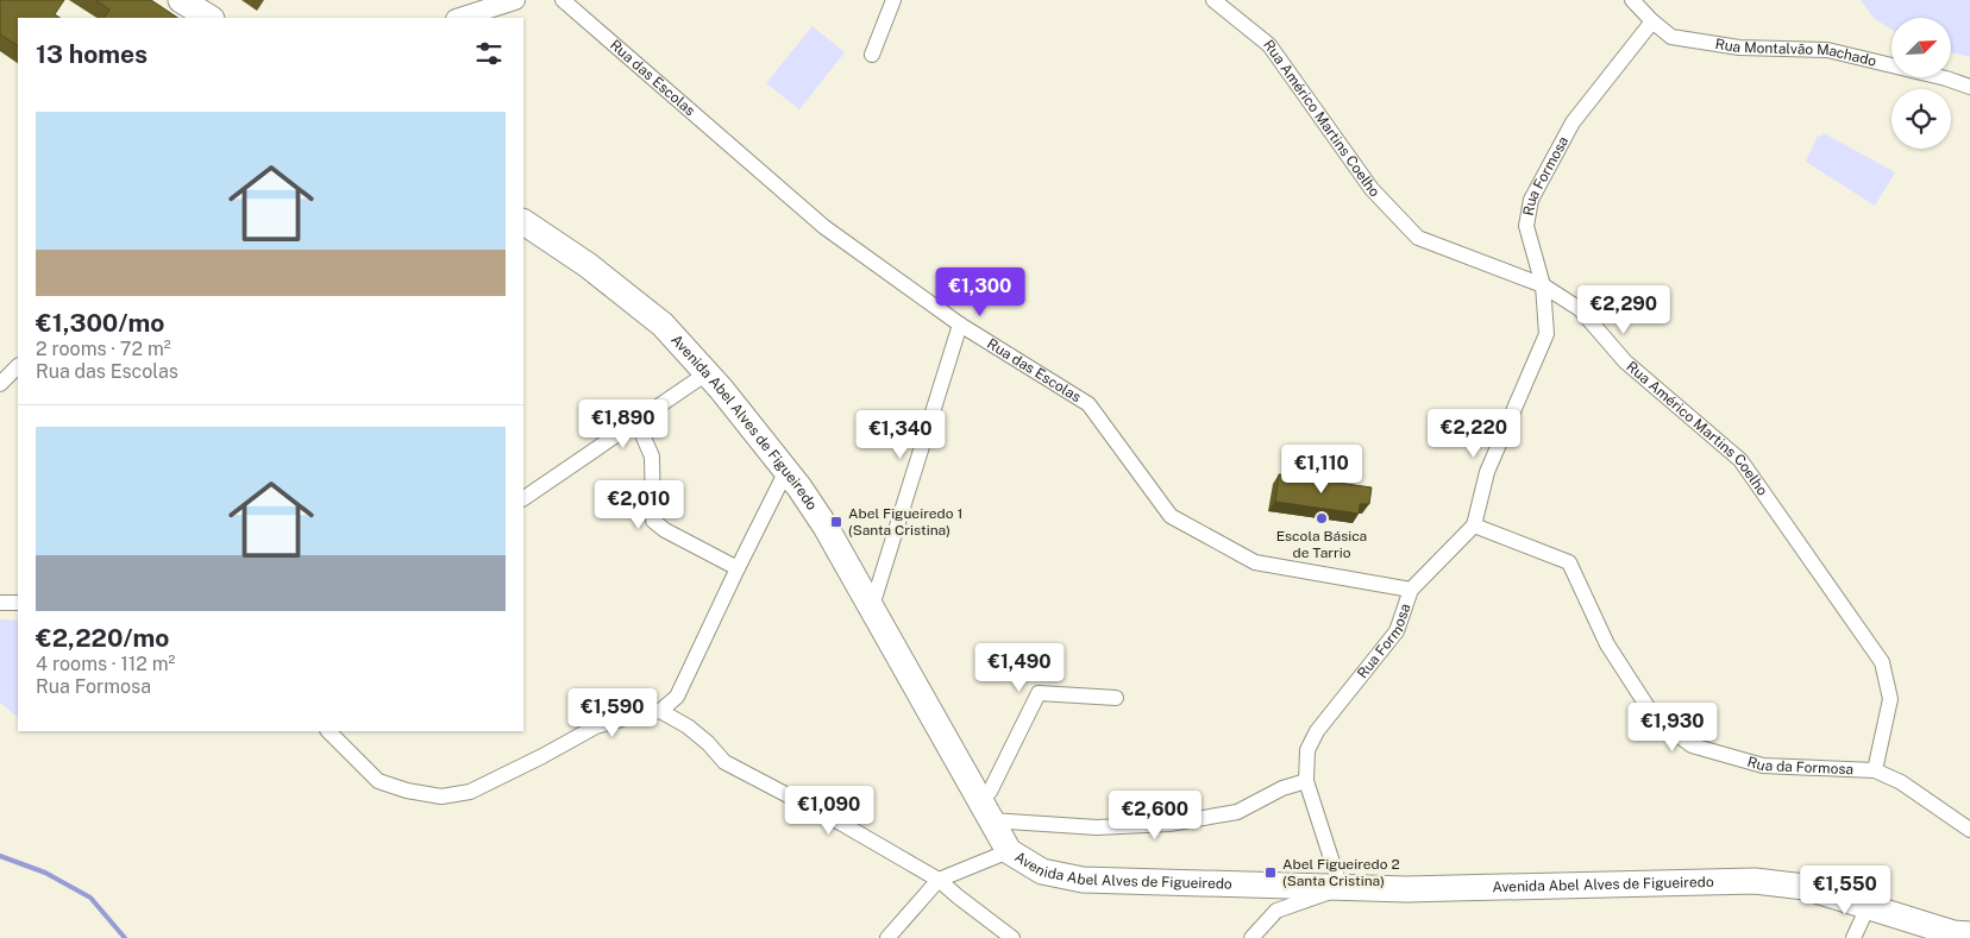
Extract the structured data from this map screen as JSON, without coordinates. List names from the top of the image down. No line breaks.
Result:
{"streets":{"main road":["Avenida Abel Alves de Figueiredo"],"street":["Rua Montalvão Machado","Rua das Escolas","Rua Américo Martins Coelho","Rua Formosa","Rua da Formosa"]},"crossings":[["Rua Montalvão Machado","Rua Formosa"],["Rua das Escolas","Rua Formosa"],["Rua Américo Martins Coelho","Rua Formosa"],["Rua Américo Martins Coelho","Rua da Formosa"],["Rua Formosa","Avenida Abel Alves de Figueiredo"],["Rua Formosa","Rua da Formosa"]],"places":{"other":["Escola Básica de Tarrio"],"transit":["Abel Figueiredo 1 (Santa Cristina)","Abel Figueiredo 2 (Santa Cristina)"]},"north":"top right","page":{"heading":"13 homes","list":[{"name":"€1,300/mo","note":"2 rooms · 72 m² · Rua das Escolas"},{"name":"€2,220/mo","note":"4 rooms · 112 m² · Rua Formosa"}],"price":["€1,300","€2,290","€1,890","€2,220","€1,340","€1,110","€2,010","€1,490","€1,590","€1,930","€1,090","€2,600","€1,550"]}}
